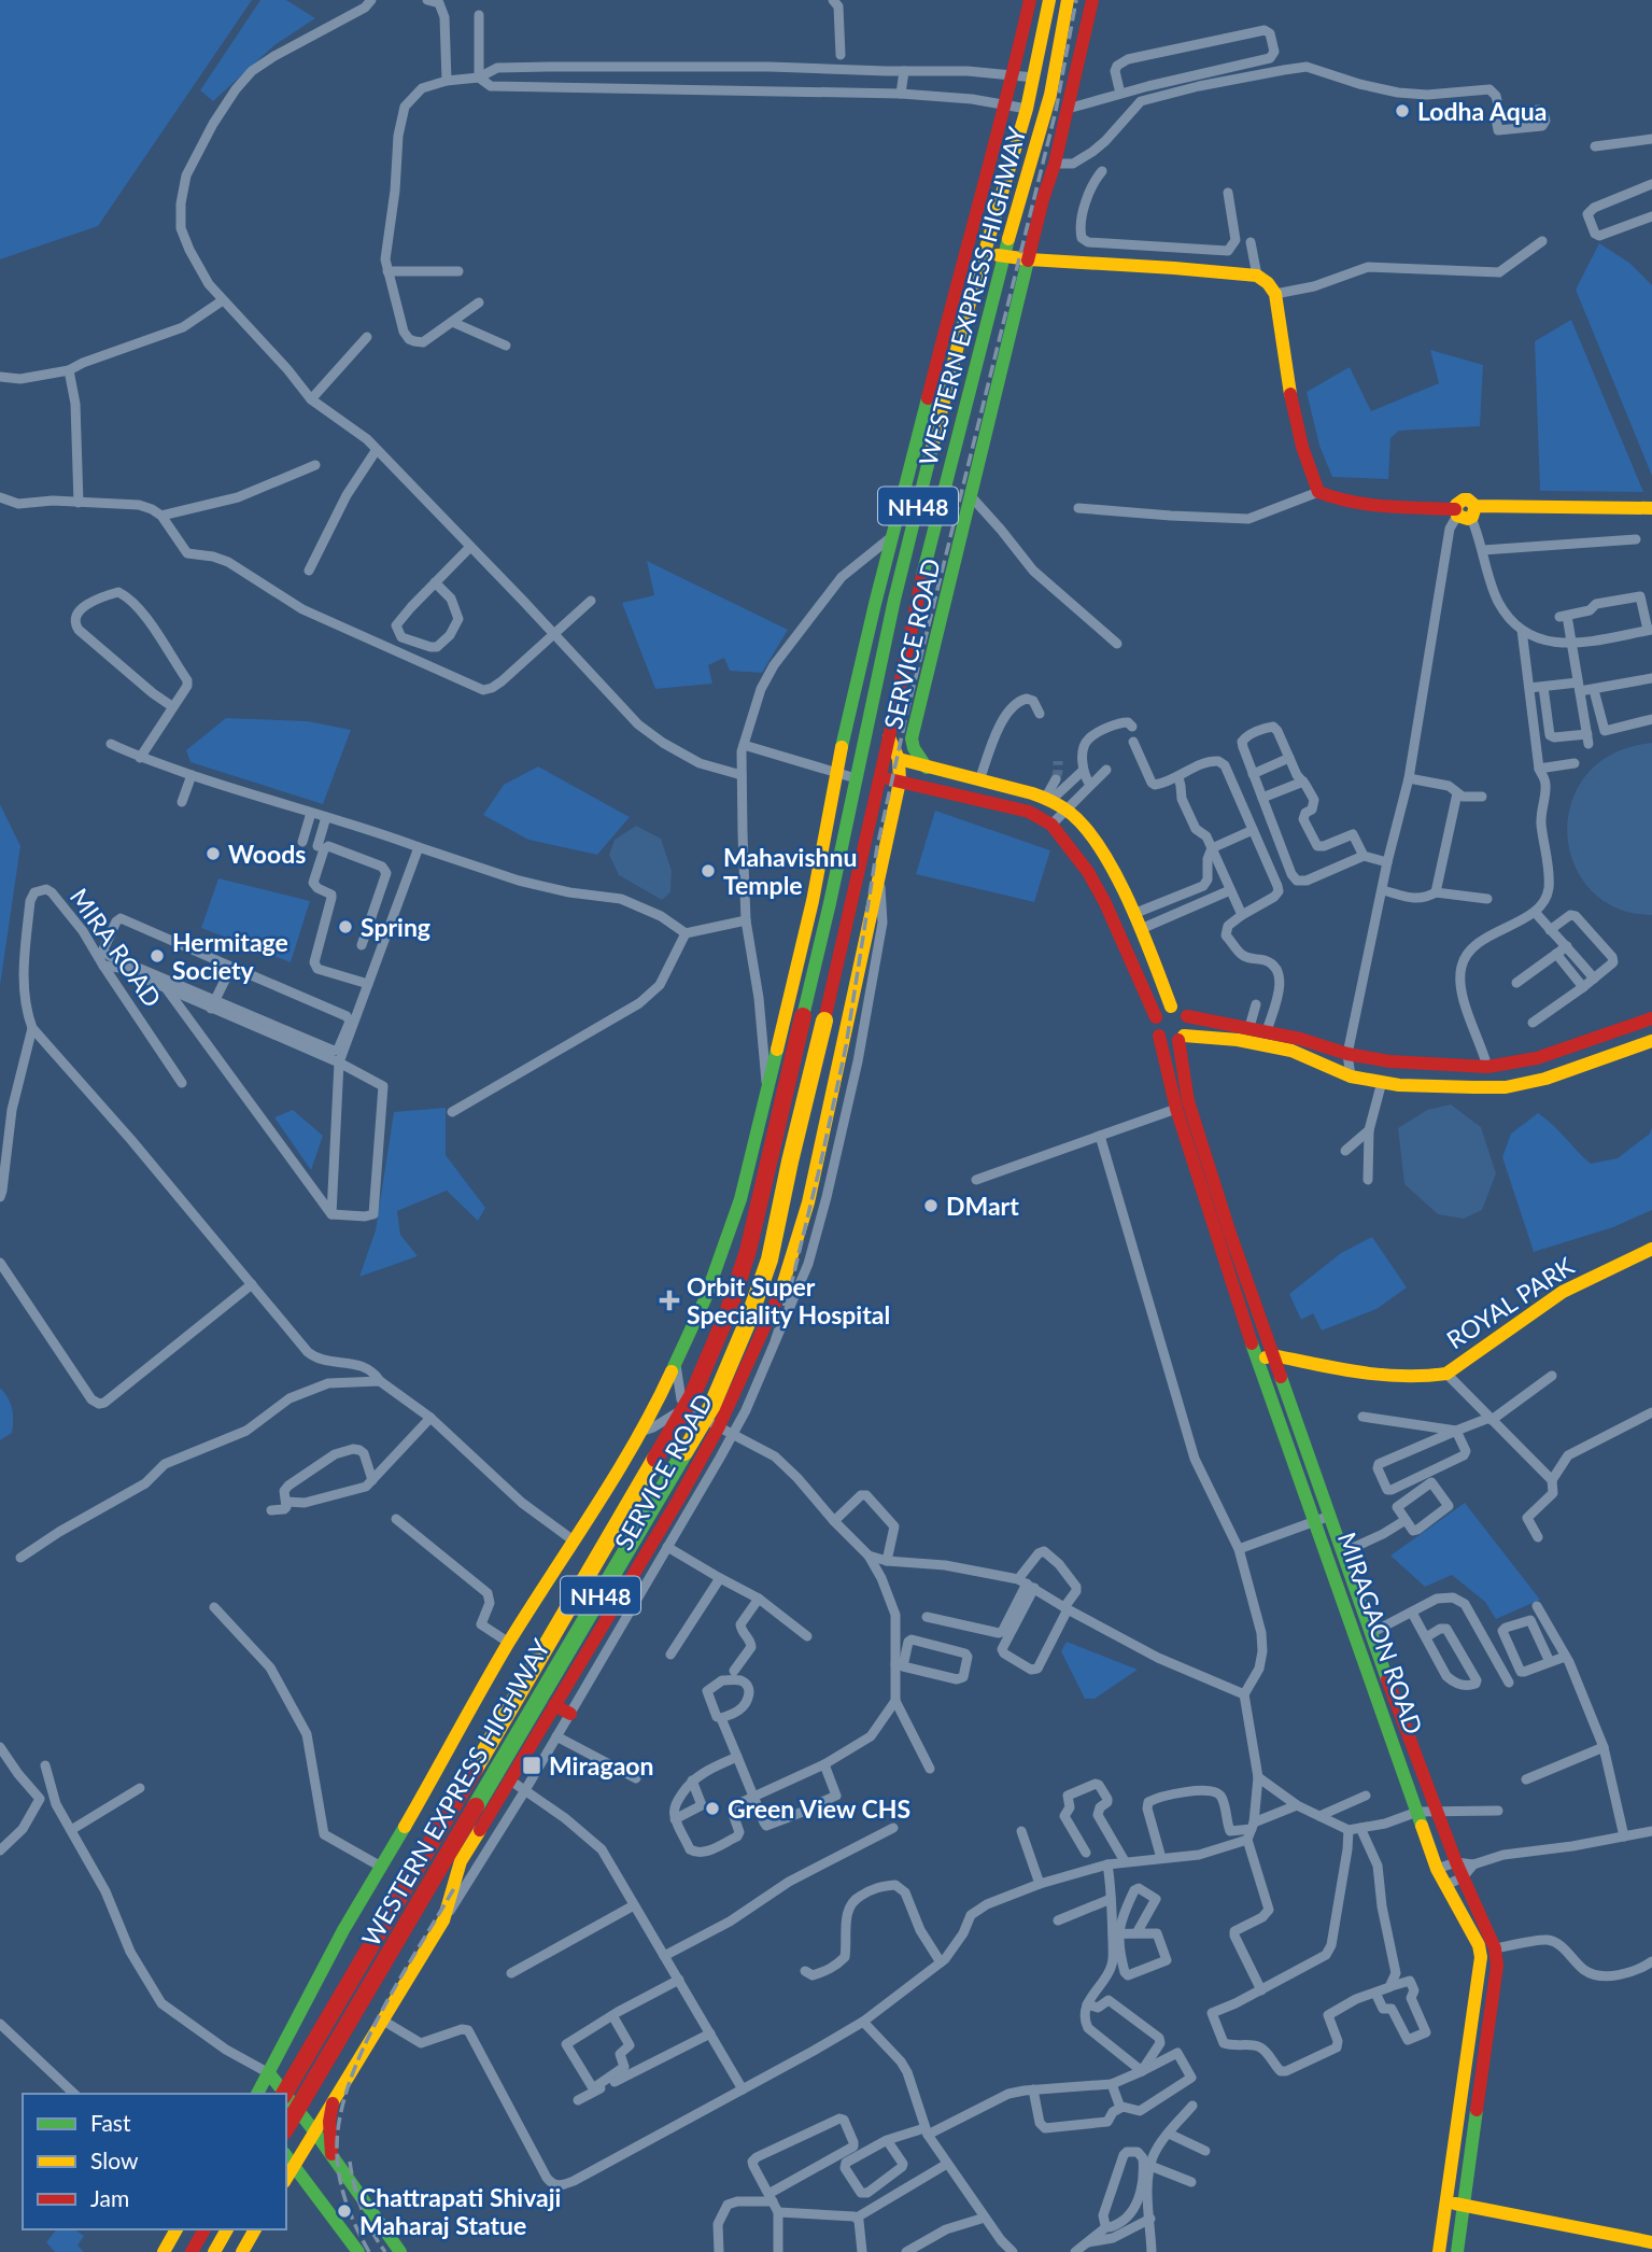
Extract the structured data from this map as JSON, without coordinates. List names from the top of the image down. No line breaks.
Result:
{"streets":{"main road":["WESTERN EXPRESS HIGHWAY","NH48","SERVICE ROAD","ROYAL PARK","MIRAGAON ROAD"],"street":["MIRA ROAD"]},"crossings":[["ROYAL PARK","MIRAGAON ROAD"]],"places":{"other":["Lodha Aqua","Woods","Mahavishnu Temple","Spring","Hermitage Society","DMart","Green View CHS","Chattrapati Shivaji Maharaj Statue"],"health":["Orbit Super Speciality Hospital"],"transit":["Miragaon"]},"legend":["Fast","Slow","Jam"]}
